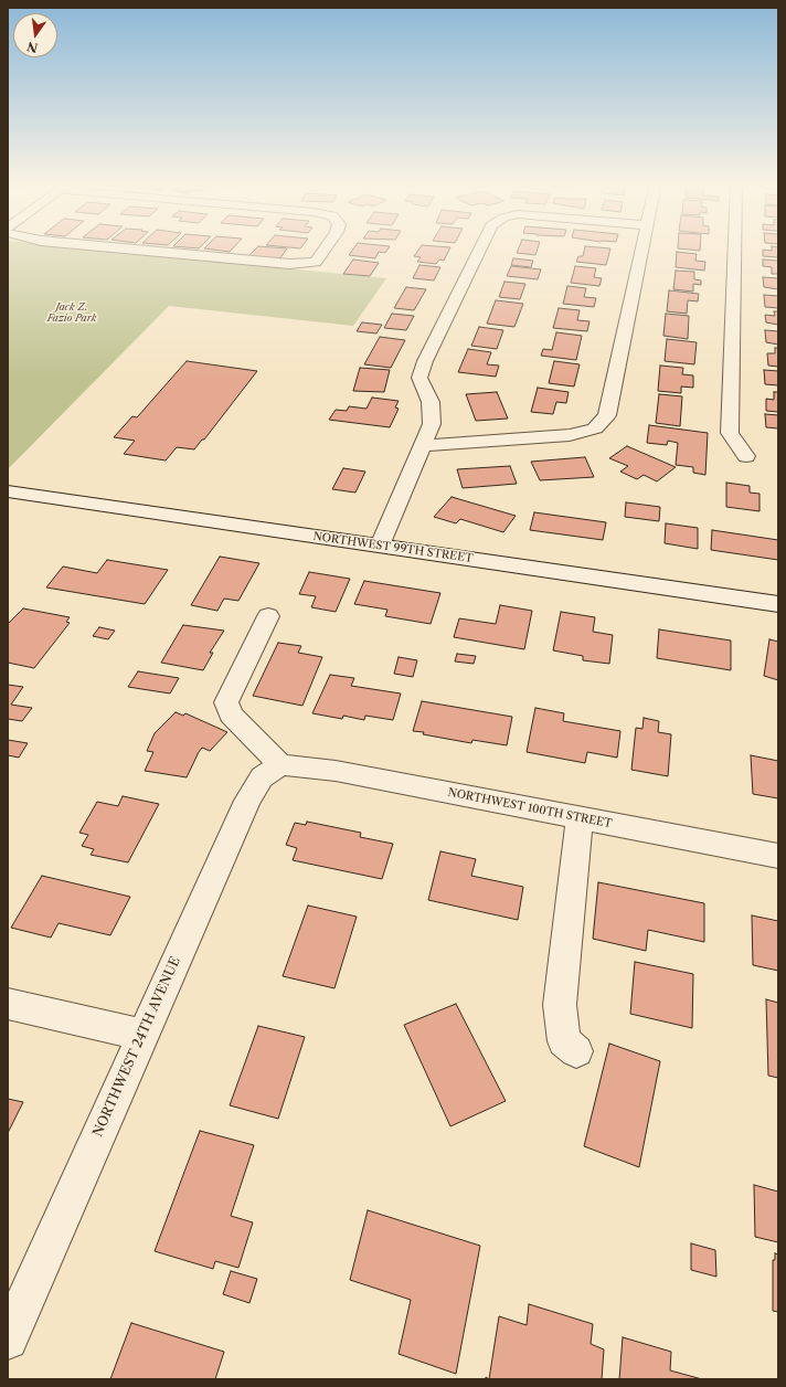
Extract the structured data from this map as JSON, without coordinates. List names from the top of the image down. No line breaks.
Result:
{"streets":{"street":["NORTHWEST 99TH STREET","NORTHWEST 100TH STREET","NORTHWEST 24TH AVENUE"]},"crossings":[["NORTHWEST 100TH STREET","NORTHWEST 24TH AVENUE"]],"parks":["Jack Z. Fazio Park"],"north":"bottom"}
